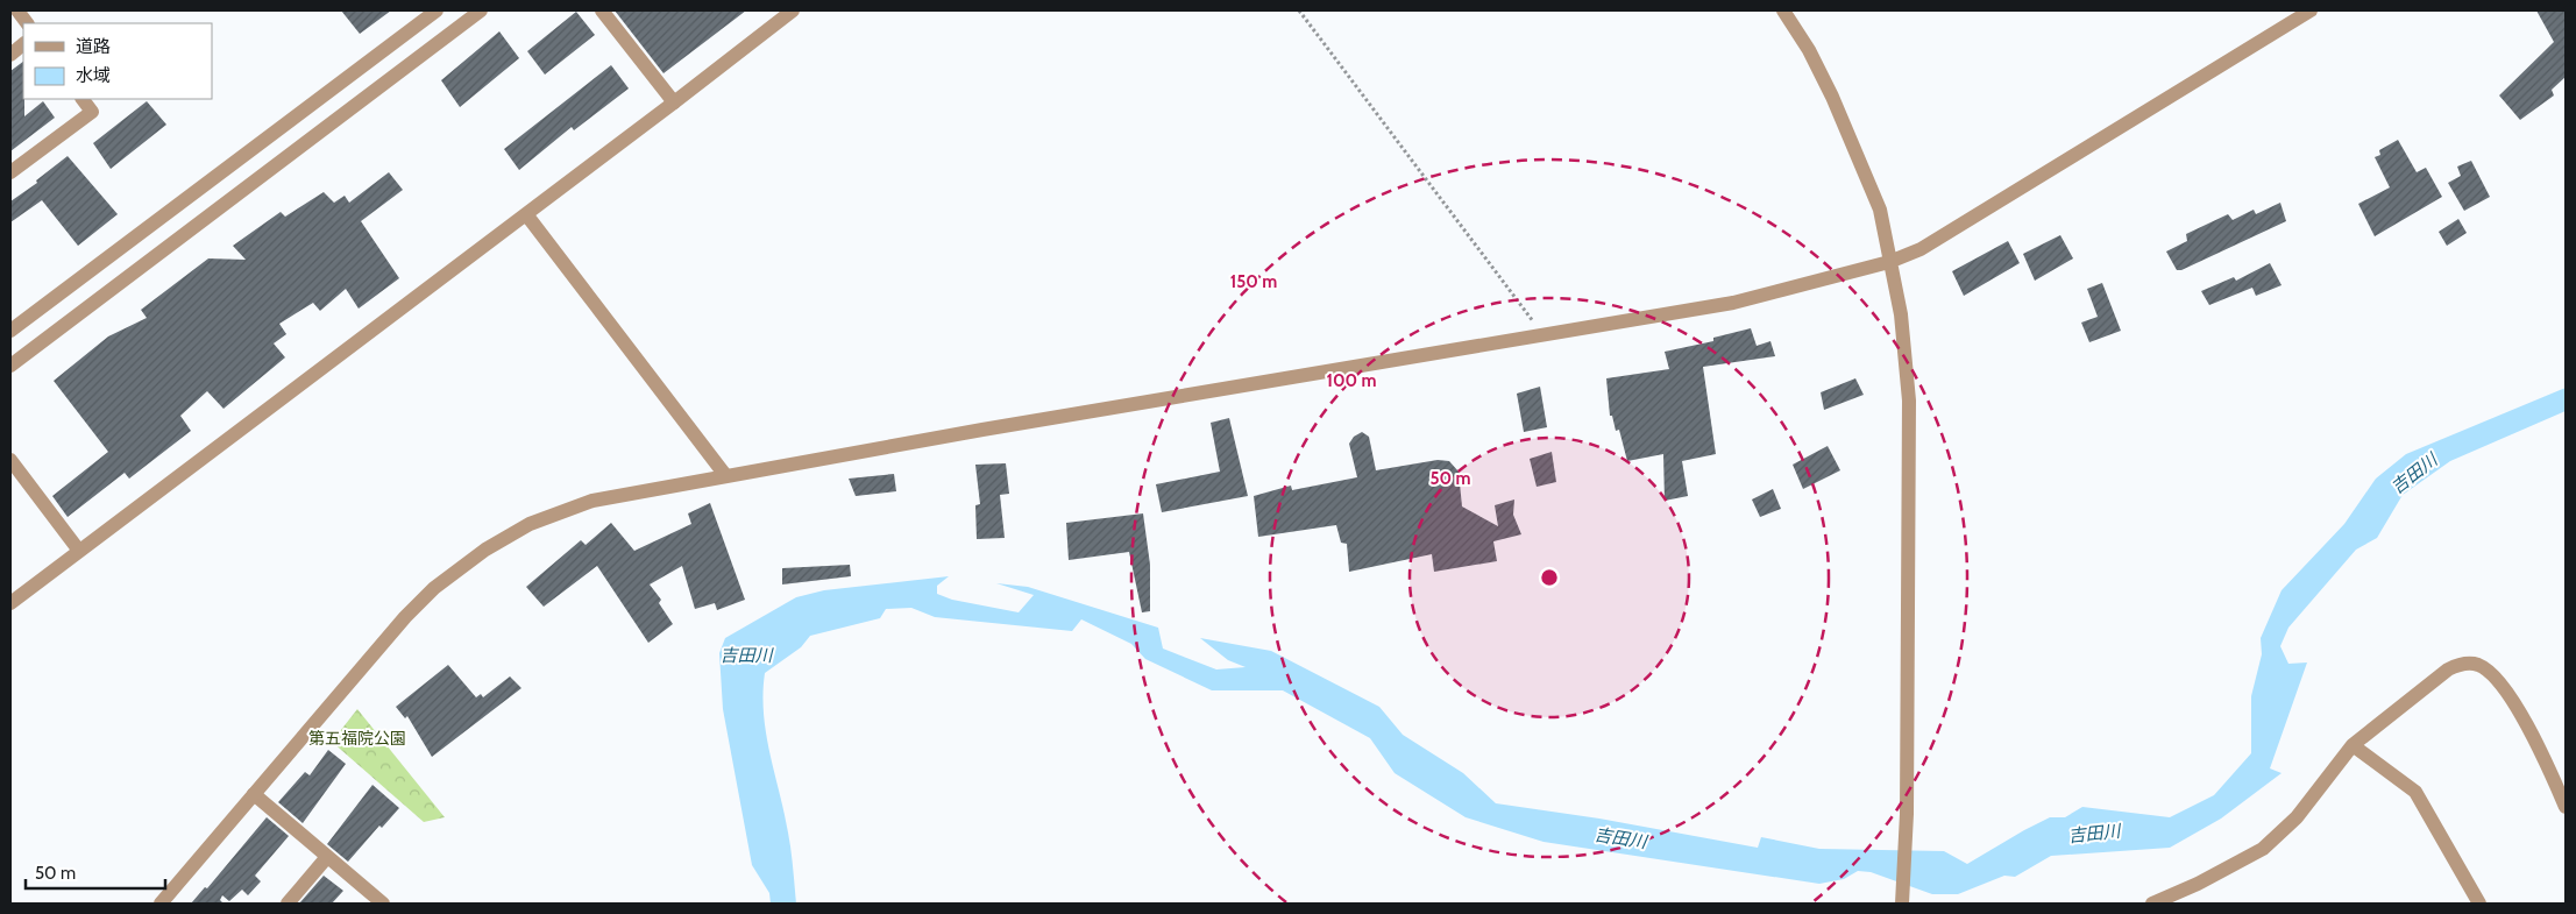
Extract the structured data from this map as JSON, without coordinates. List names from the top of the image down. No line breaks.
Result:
{"water":["吉田川"],"parks":["第五福院公園"],"legend":["道路","水域"],"scale_bar":"50 m","rings":["150 m","100 m","50 m"]}
